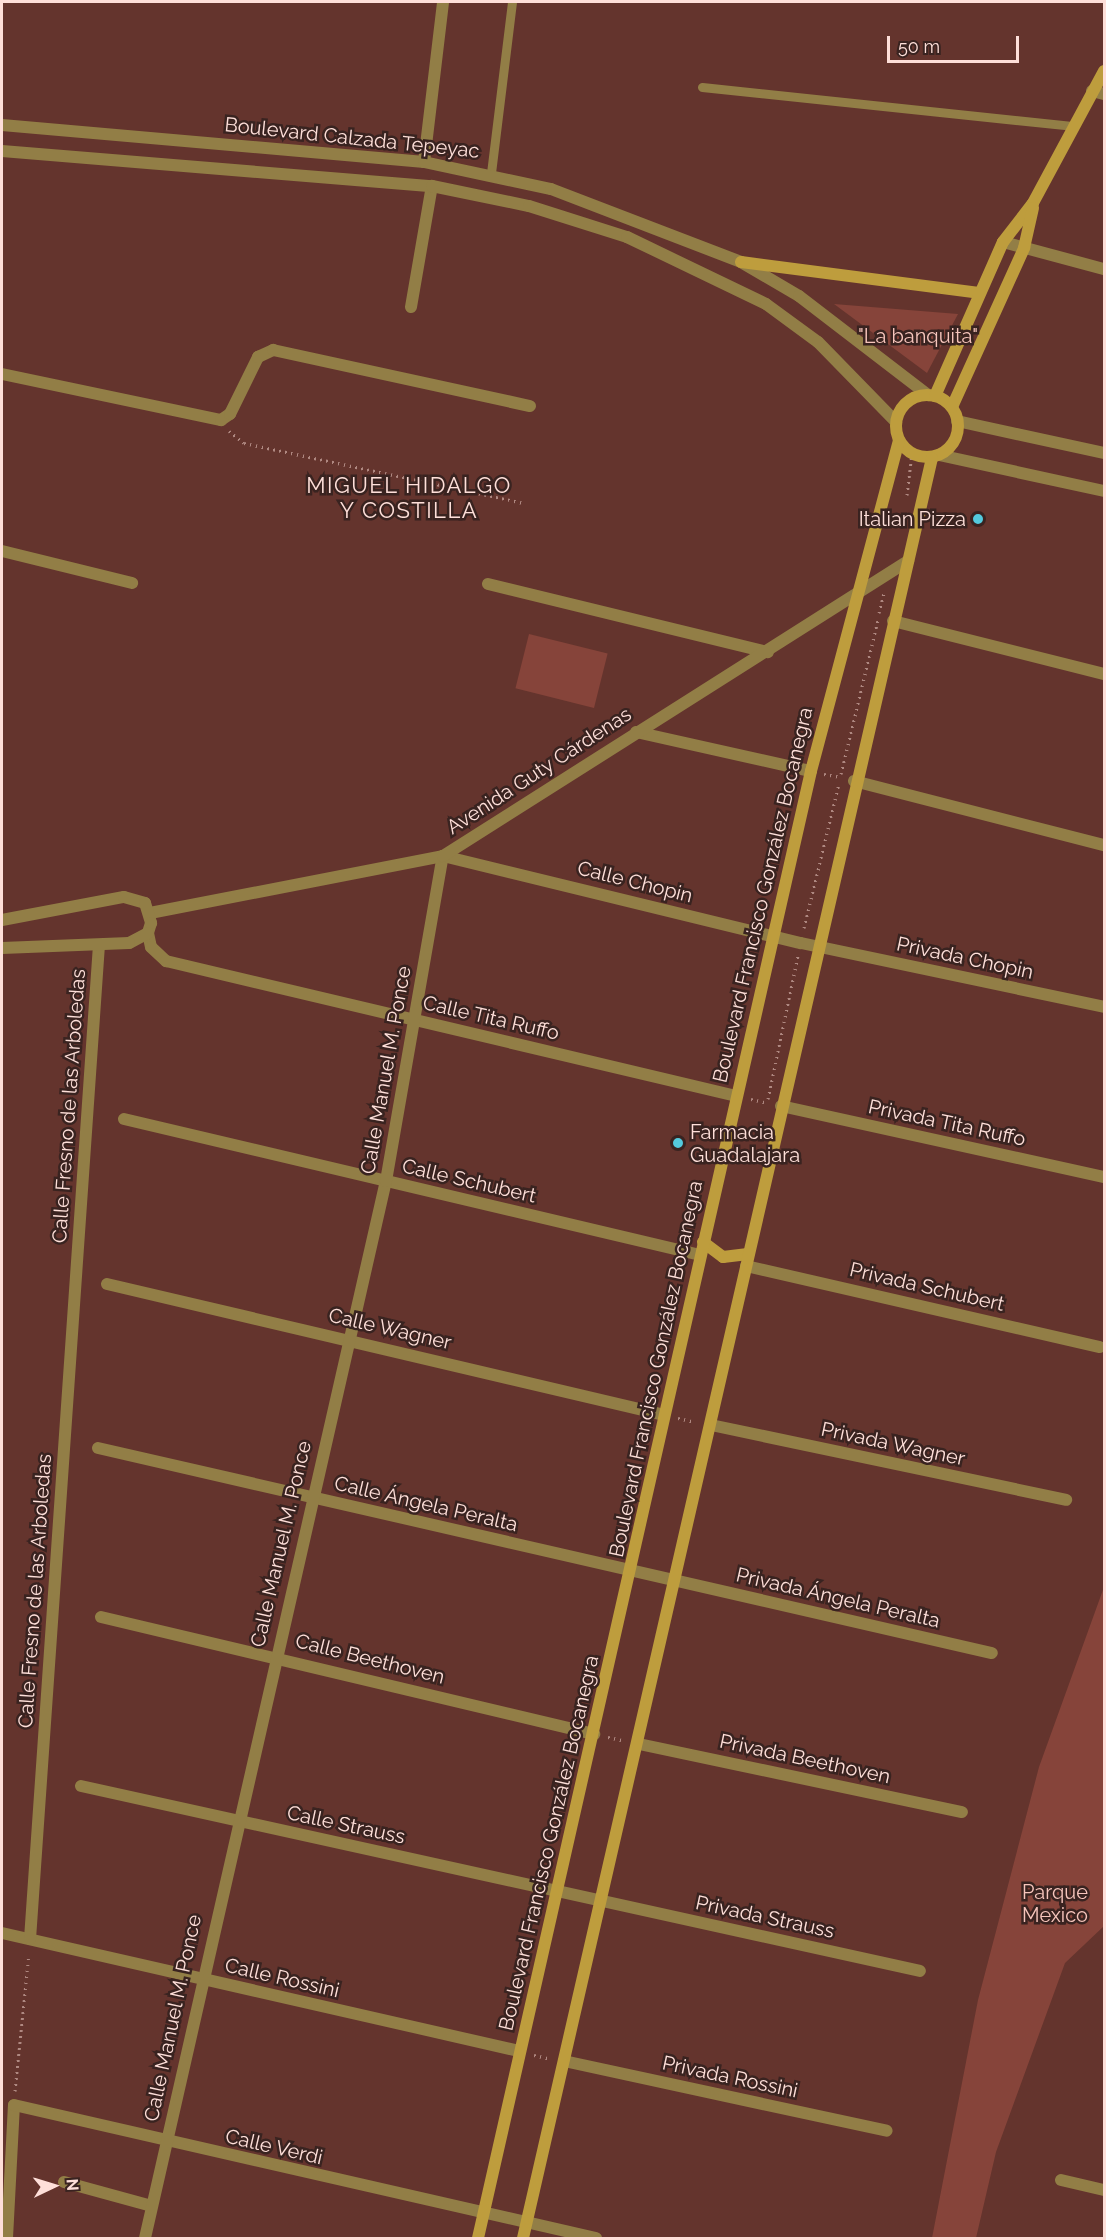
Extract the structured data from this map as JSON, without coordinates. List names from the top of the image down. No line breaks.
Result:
{"streets":{"main road":["Boulevard Francisco González Bocanegra"],"street":["Boulevard Calzada Tepeyac","Avenida Guty Cárdenas","Calle Chopin","Privada Chopin","Calle Tita Ruffo","Calle Manuel M. Ponce","Calle Fresno de las Arboledas","Privada Tita Ruffo","Calle Schubert","Privada Schubert","Calle Wagner","Privada Wagner","Calle Ángela Peralta","Privada Ángela Peralta","Calle Beethoven","Privada Beethoven","Calle Strauss","Privada Strauss","Calle Rossini","Privada Rossini","Calle Verdi"]},"crossings":[["Boulevard Calzada Tepeyac","Boulevard Francisco González Bocanegra"],["Avenida Guty Cárdenas","Calle Chopin"],["Avenida Guty Cárdenas","Boulevard Francisco González Bocanegra"],["Avenida Guty Cárdenas","Calle Manuel M. Ponce"],["Calle Chopin","Boulevard Francisco González Bocanegra"],["Calle Chopin","Privada Chopin"],["Calle Chopin","Calle Manuel M. Ponce"],["Boulevard Francisco González Bocanegra","Calle Tita Ruffo"],["Boulevard Francisco González Bocanegra","Calle Schubert"],["Boulevard Francisco González Bocanegra","Calle Wagner"],["Boulevard Francisco González Bocanegra","Calle Ángela Peralta"],["Boulevard Francisco González Bocanegra","Calle Beethoven"],["Boulevard Francisco González Bocanegra","Calle Strauss"],["Boulevard Francisco González Bocanegra","Calle Rossini"],["Boulevard Francisco González Bocanegra","Calle Verdi"],["Calle Tita Ruffo","Calle Manuel M. Ponce"],["Calle Manuel M. Ponce","Calle Schubert"],["Calle Manuel M. Ponce","Calle Wagner"],["Calle Manuel M. Ponce","Calle Ángela Peralta"],["Calle Manuel M. Ponce","Calle Beethoven"],["Calle Manuel M. Ponce","Calle Strauss"],["Calle Manuel M. Ponce","Calle Rossini"],["Calle Manuel M. Ponce","Calle Verdi"],["Calle Fresno de las Arboledas","Calle Rossini"],["Calle Ángela Peralta","Privada Ángela Peralta"],["Calle Strauss","Privada Strauss"]],"districts":["MIGUEL HIDALGO Y COSTILLA"],"parks":["\"La banquita\"","Parque Mexico"],"places":["Italian Pizza","Farmacia Guadalajara"],"scale_bar":"50 m","north":"right"}
